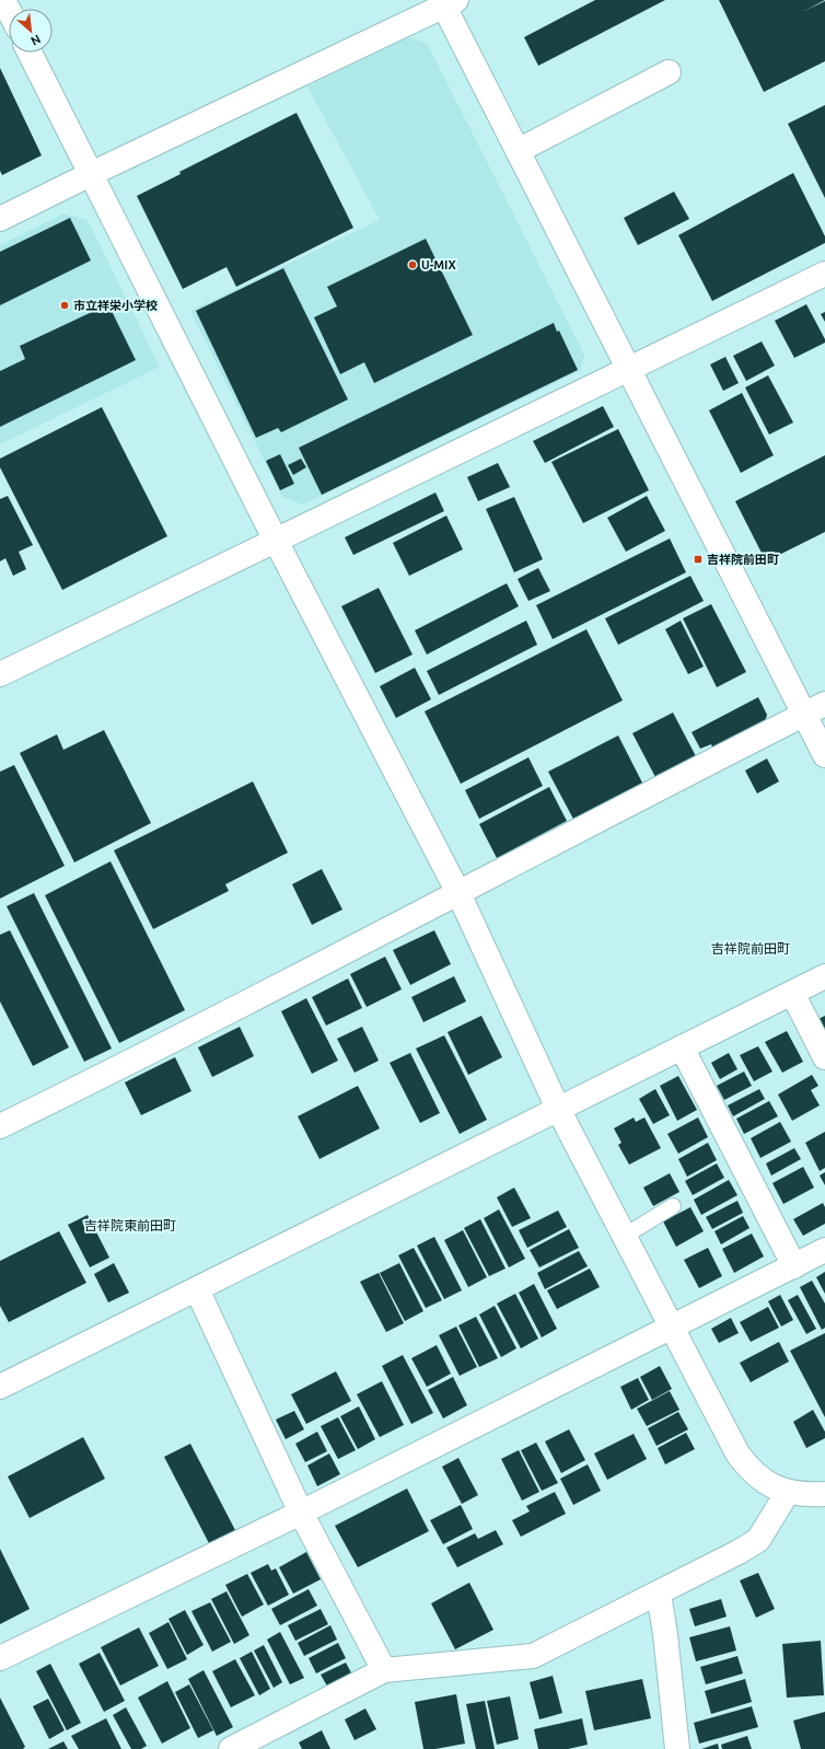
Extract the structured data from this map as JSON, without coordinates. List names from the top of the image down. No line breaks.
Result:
{"districts":["吉祥院前田町","吉祥院東前田町"],"places":{"other":["U-MIX","市立祥栄小学校"],"transit":["吉祥院前田町"]},"north":"bottom right"}
